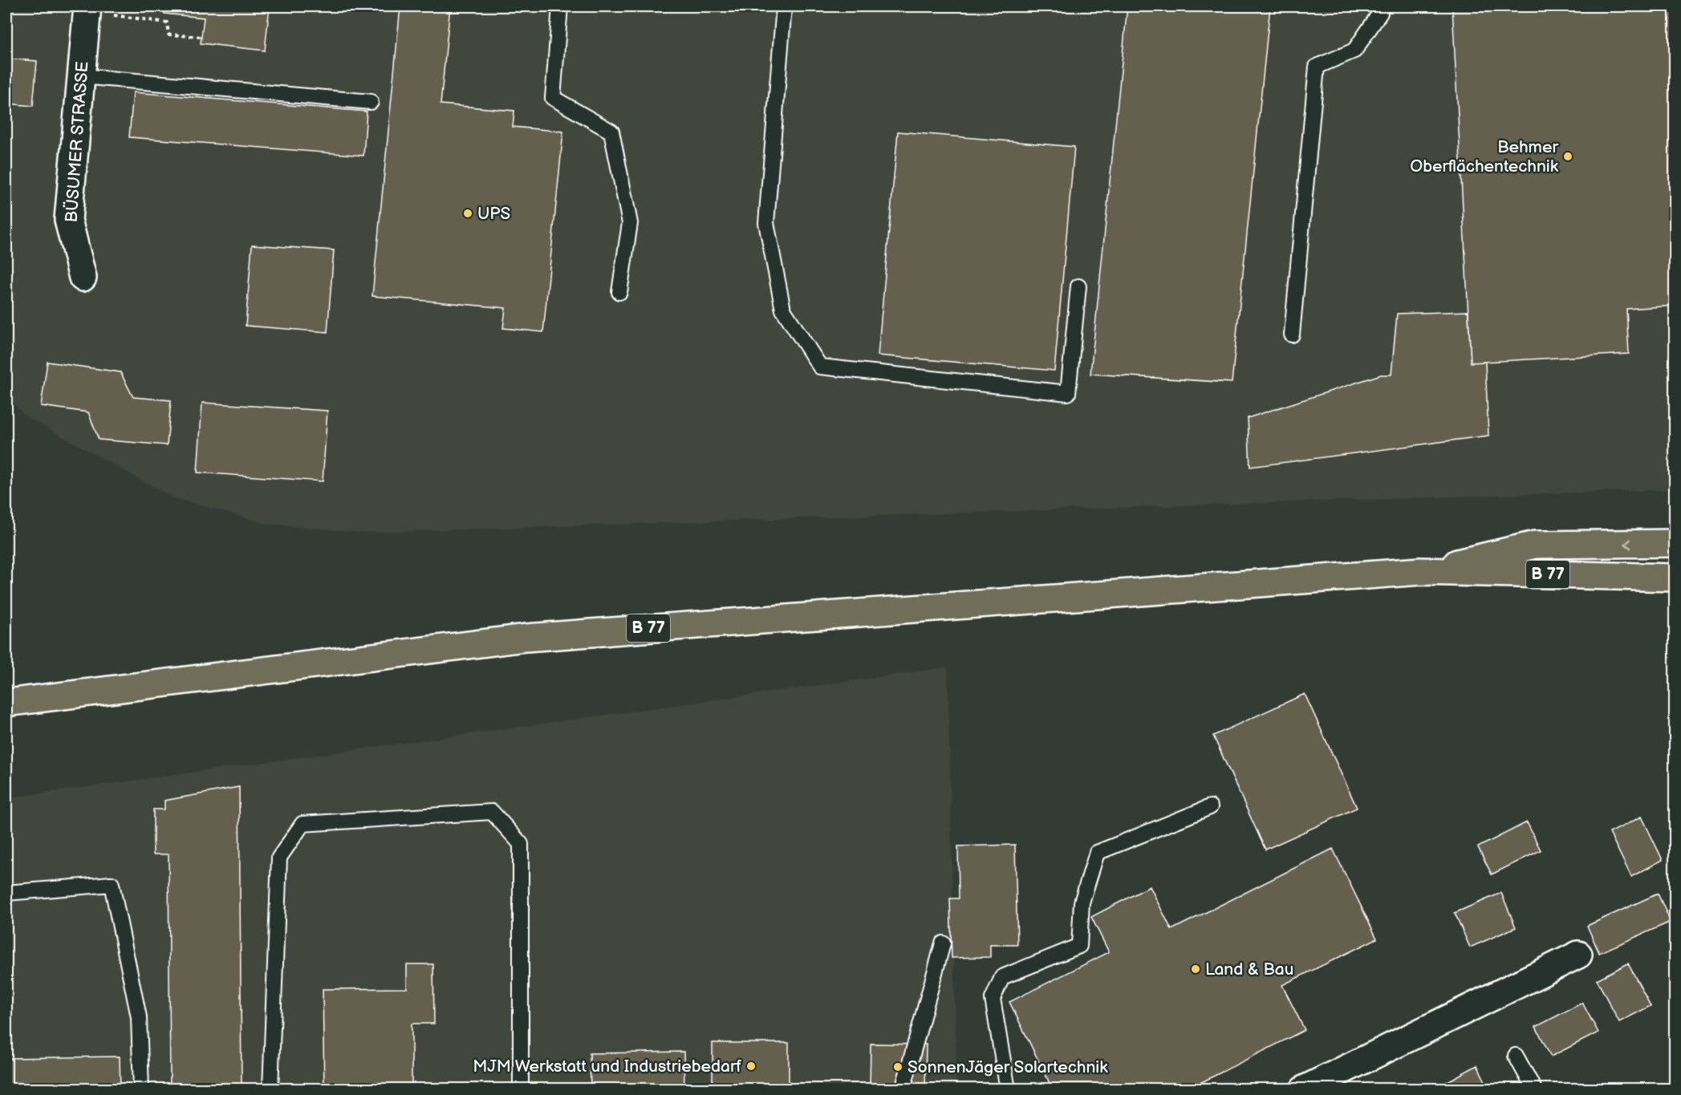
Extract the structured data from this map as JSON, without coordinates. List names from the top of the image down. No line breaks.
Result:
{"streets":{"main road":["B 77"],"street":["BÜSUMER STRASSE"]},"places":["Behmer Oberflächentechnik","UPS","Land & Bau","MJM Werkstatt und Industriebedarf","SonnenJäger Solartechnik"]}
